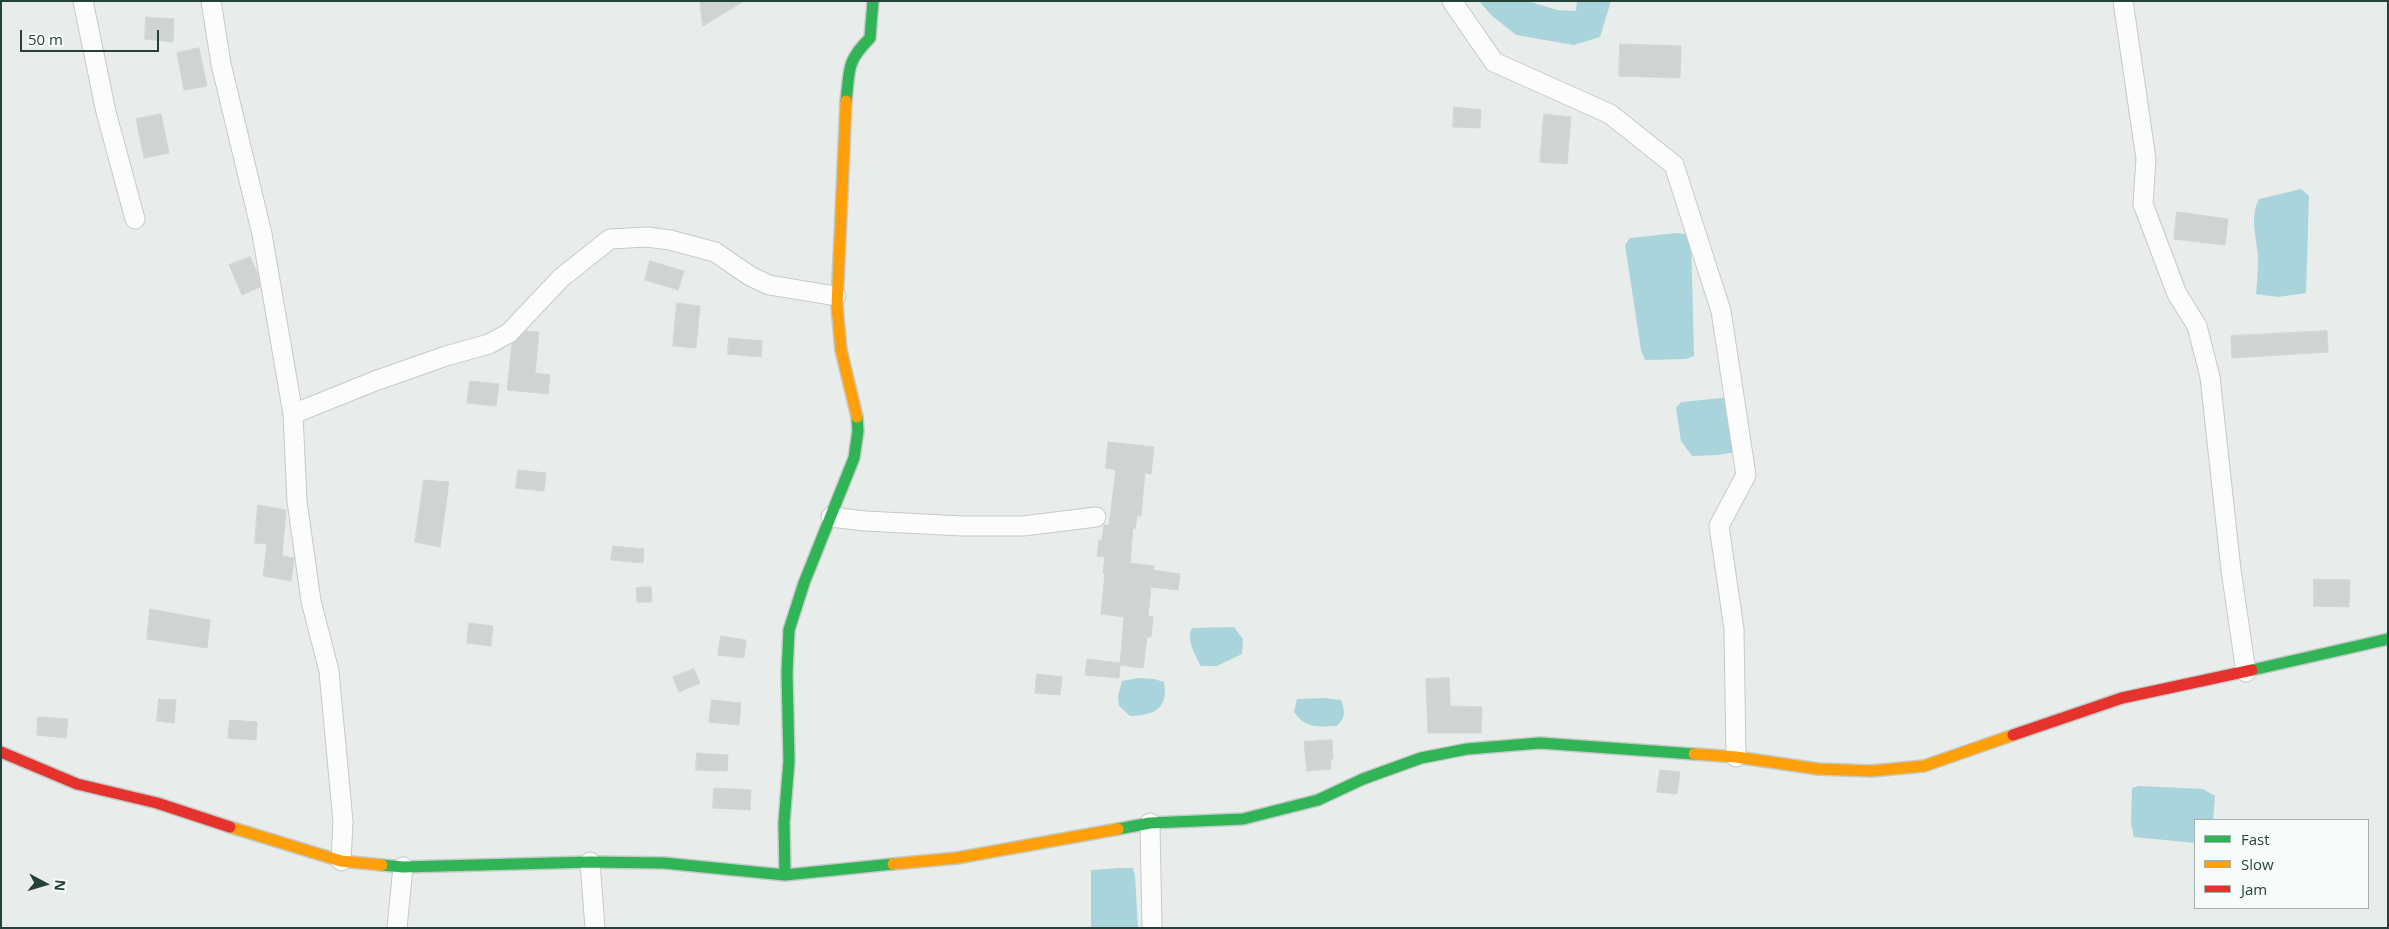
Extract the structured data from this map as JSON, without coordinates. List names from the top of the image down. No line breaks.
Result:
{"legend":["Fast","Slow","Jam"],"scale_bar":"50 m","north":"right"}
